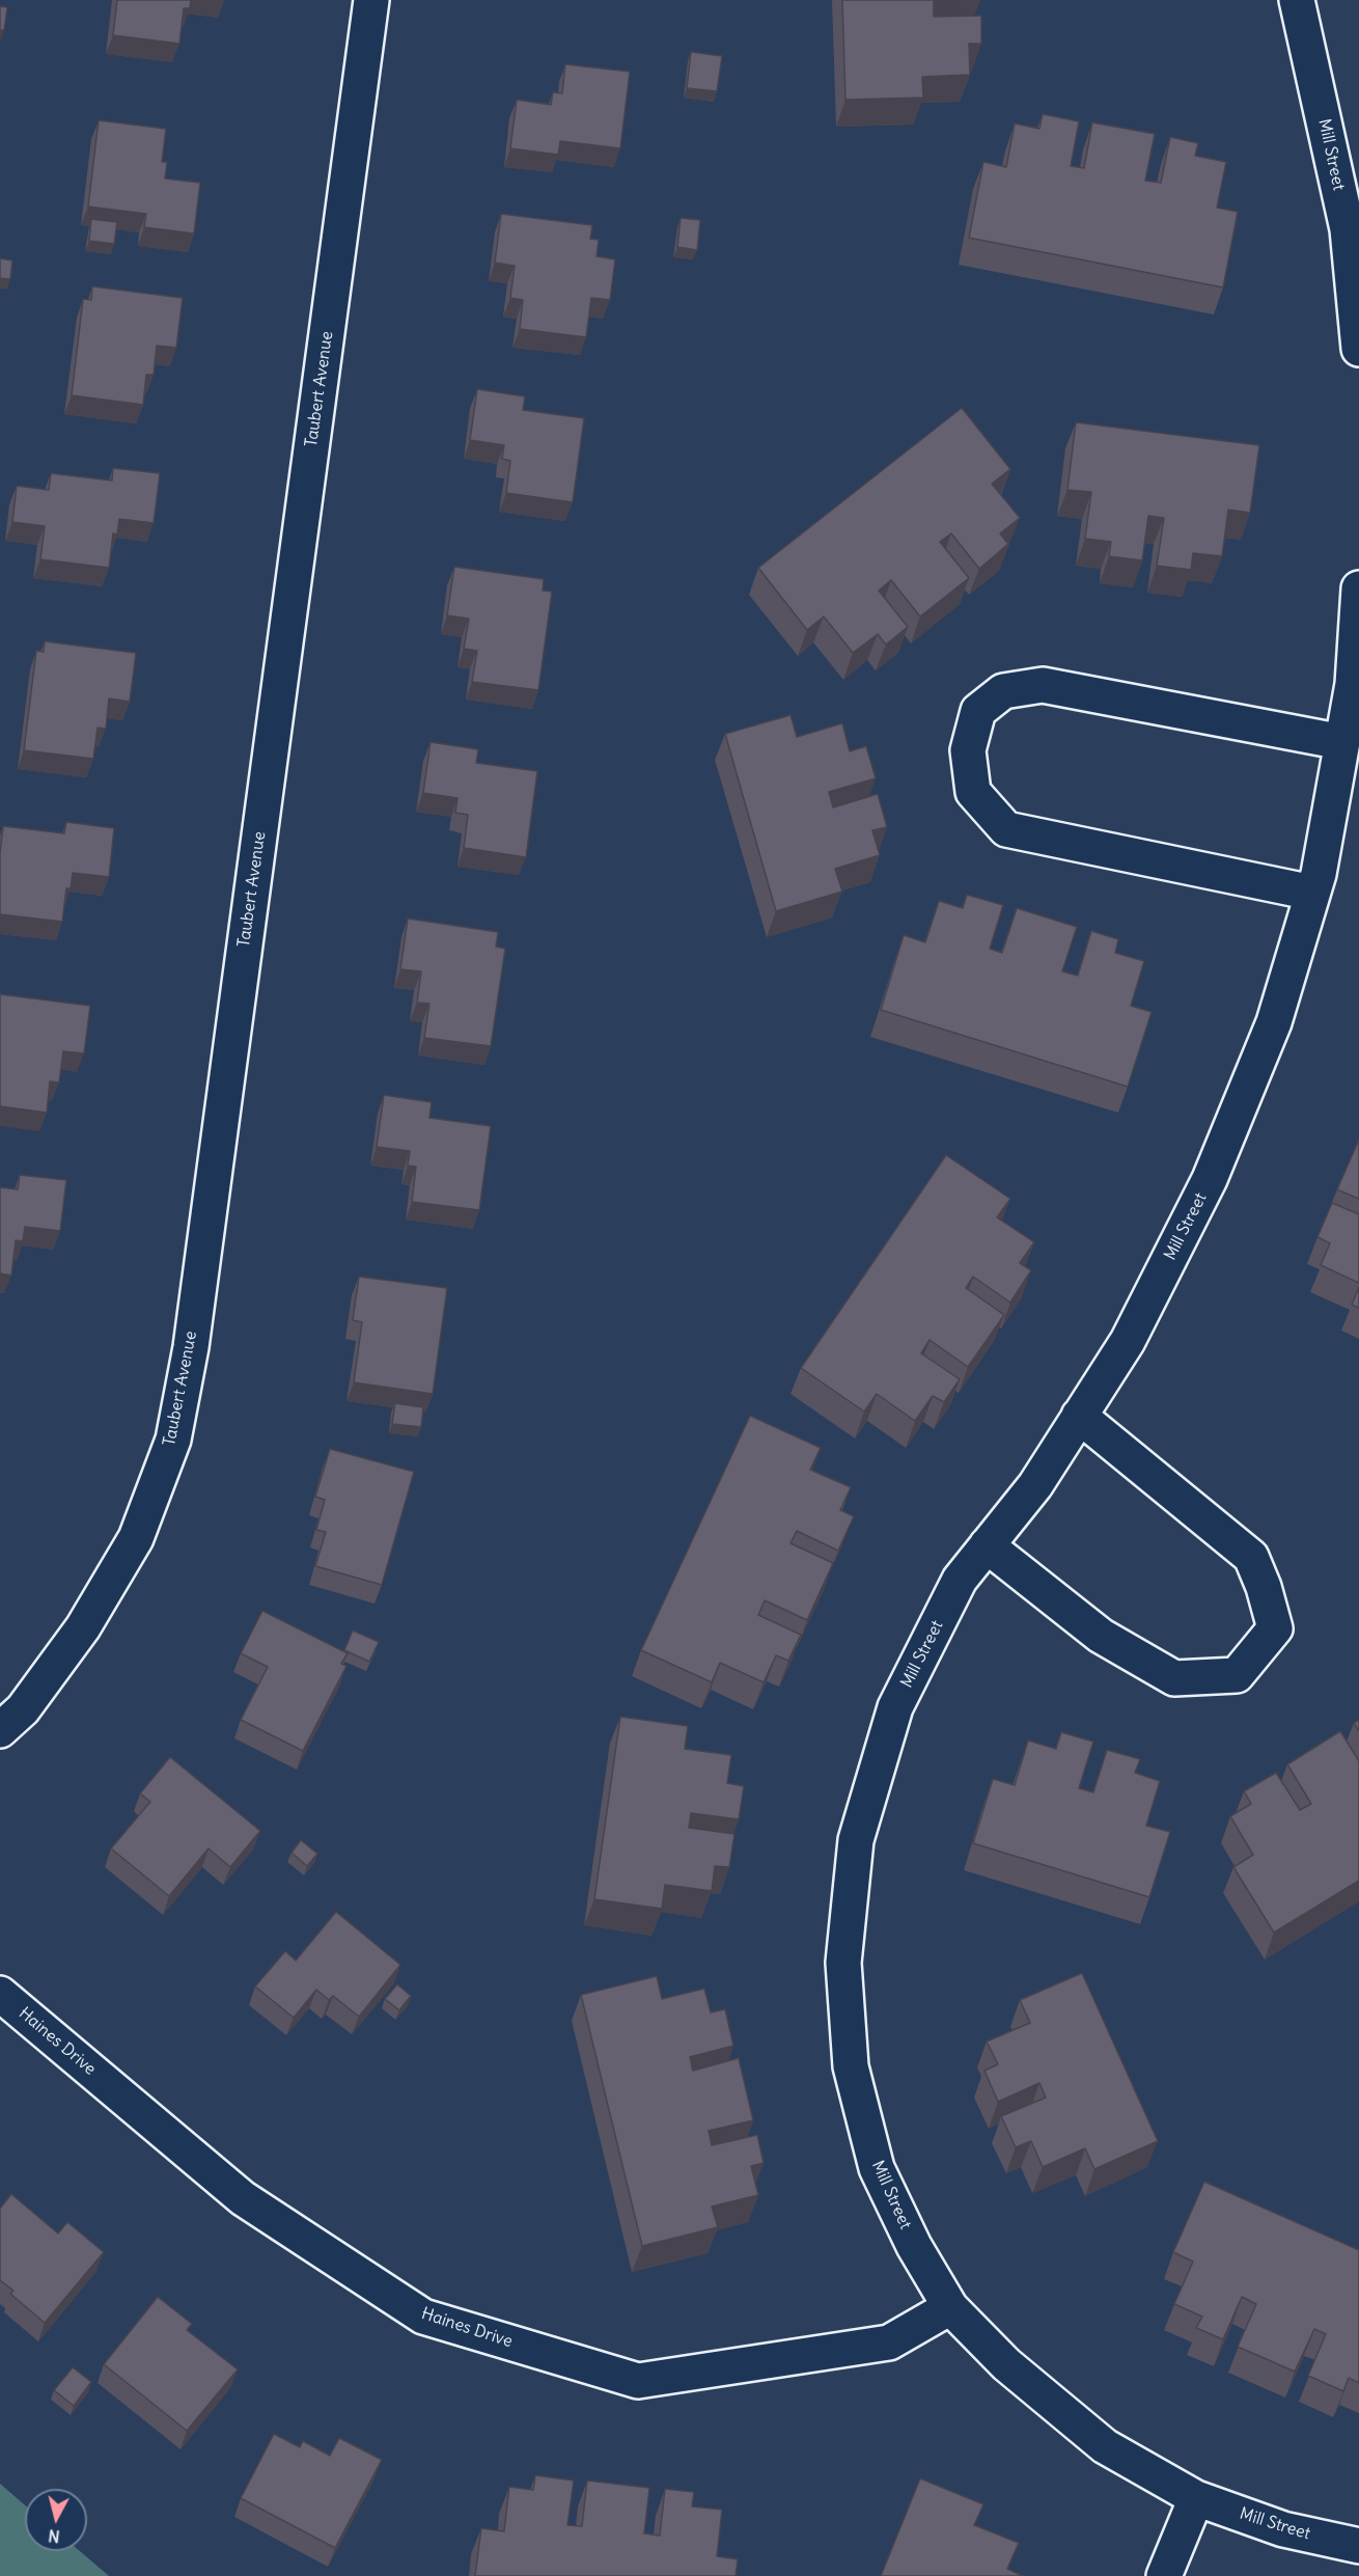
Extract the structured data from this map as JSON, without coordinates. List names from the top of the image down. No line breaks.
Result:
{"streets":{"street":["Mill Street","Taubert Avenue","Haines Drive"]},"crossings":[["Mill Street","Haines Drive"]],"north":"bottom"}
